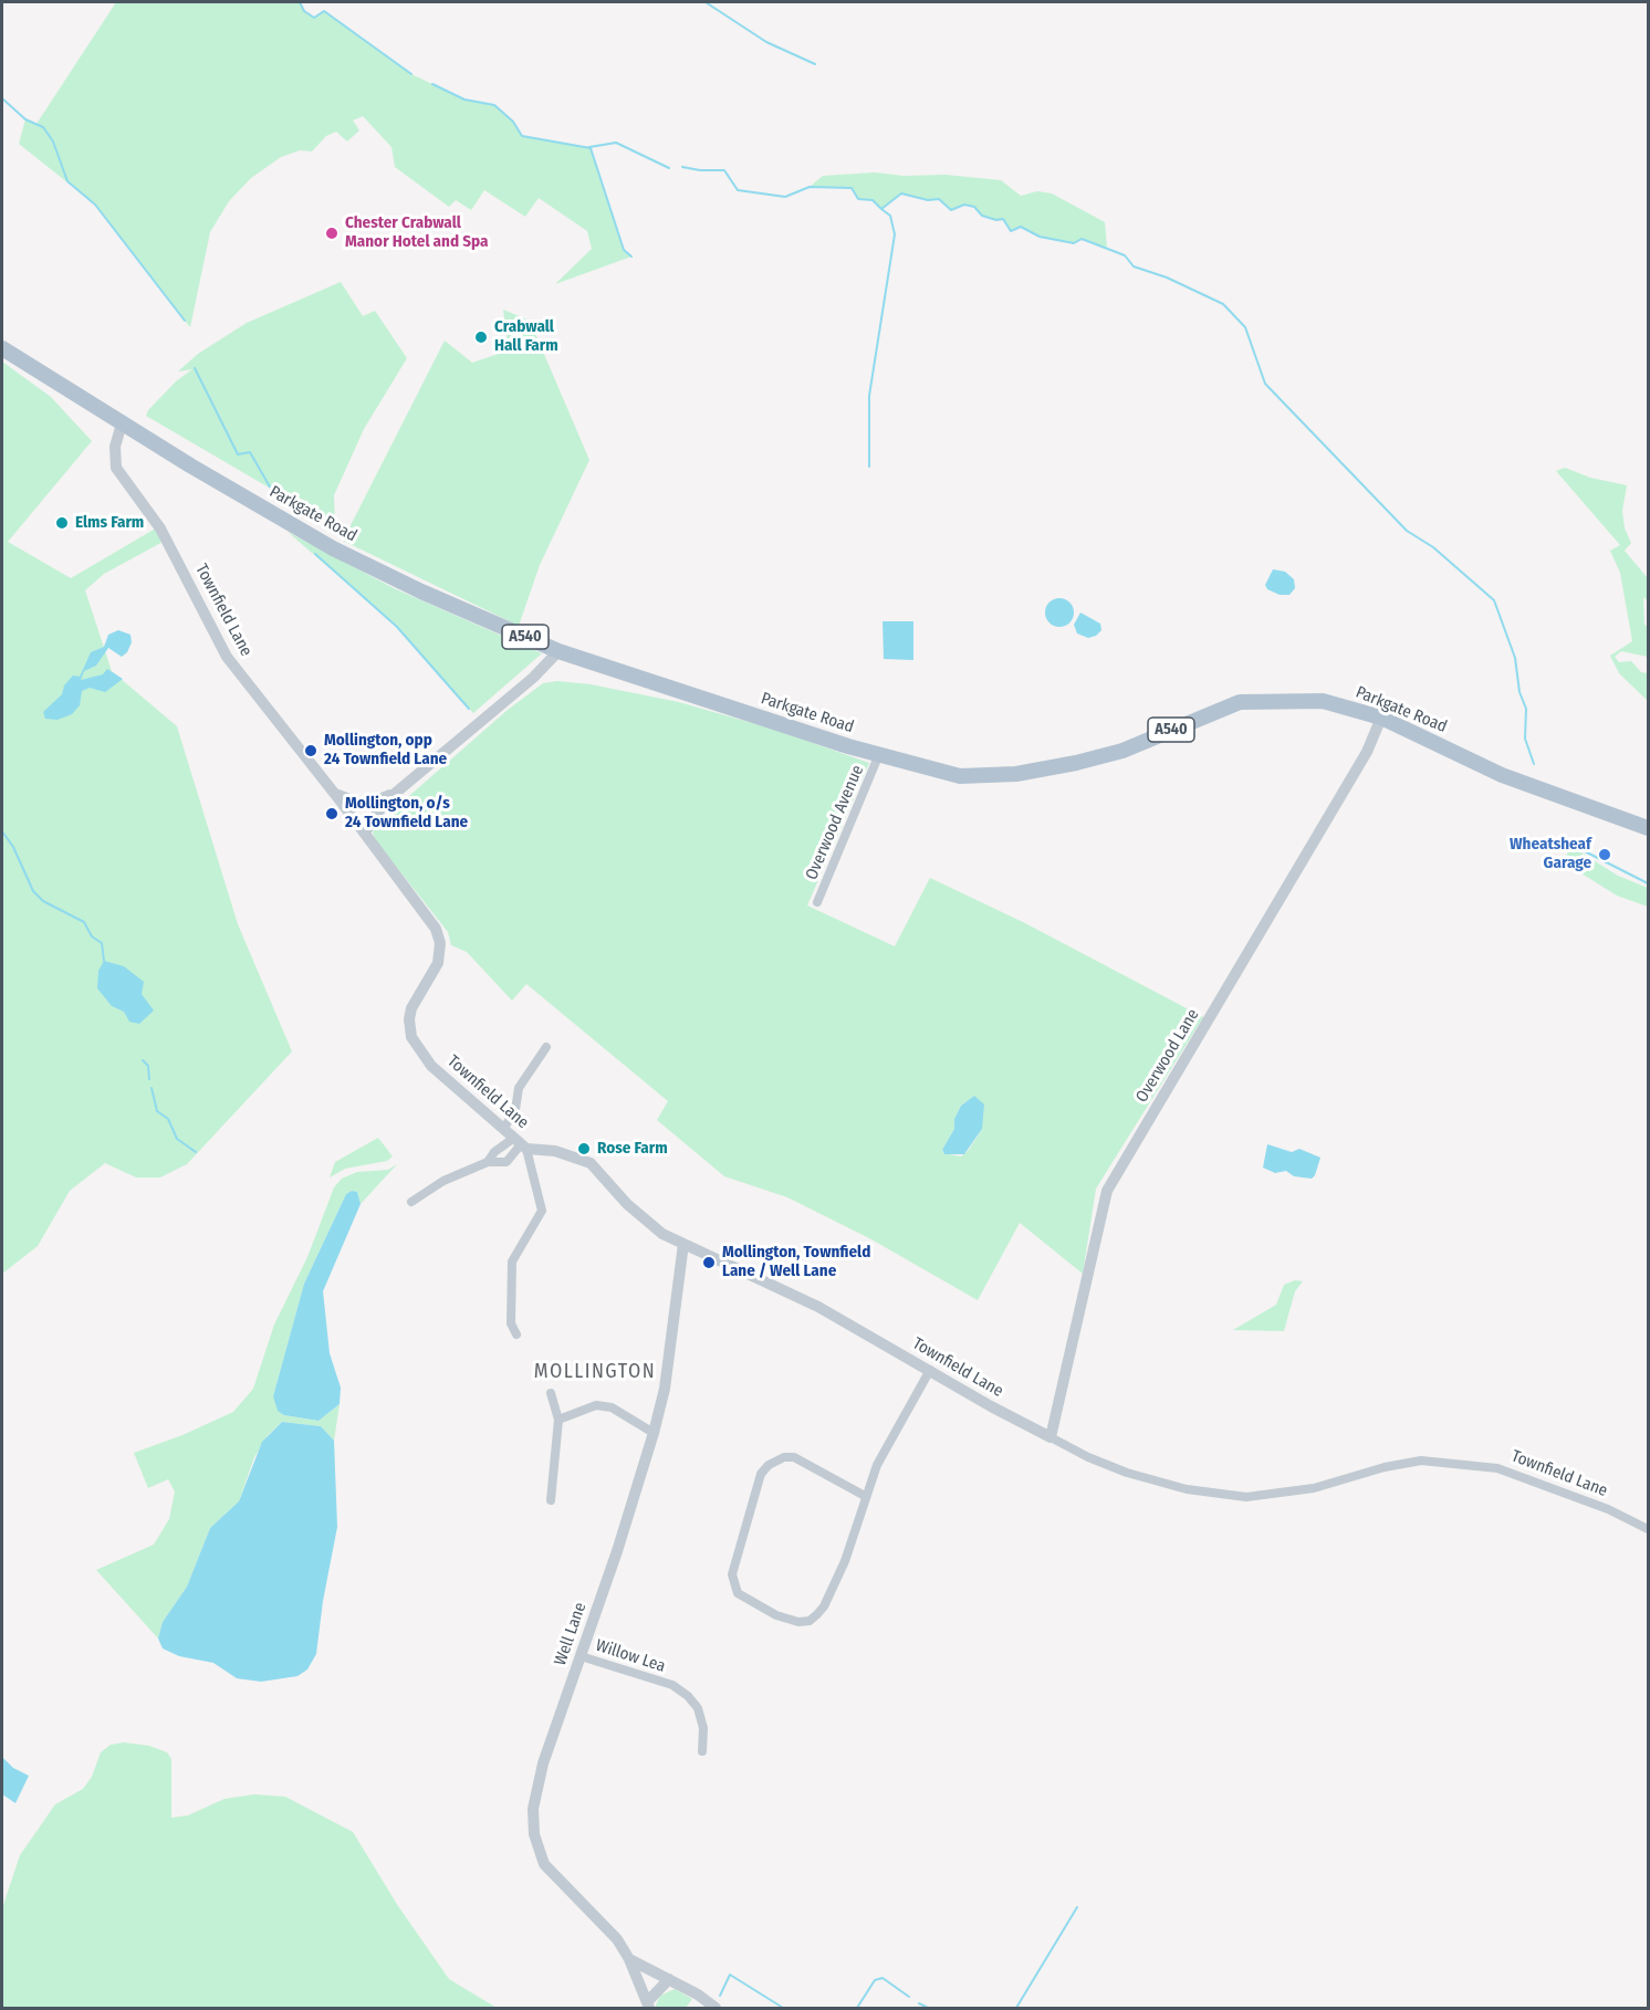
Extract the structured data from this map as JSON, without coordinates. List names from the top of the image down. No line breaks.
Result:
{"streets":{"main road":["Parkgate Road","A540"],"street":["Townfield Lane","Overwood Avenue","Overwood Lane","Well Lane","Willow Lea"]},"crossings":[["Parkgate Road","Townfield Lane"],["Parkgate Road","Overwood Avenue"],["Parkgate Road","Overwood Lane"],["Townfield Lane","Overwood Lane"],["Townfield Lane","Well Lane"],["Well Lane","Willow Lea"]],"districts":["MOLLINGTON"],"places":["Chester Crabwall Manor Hotel and Spa","Crabwall Hall Farm","Elms Farm","Mollington, opp 24 Townfield Lane","Mollington, o/s 24 Townfield Lane","Wheatsheaf Garage","Rose Farm","Mollington, Townfield Lane / Well Lane"]}
